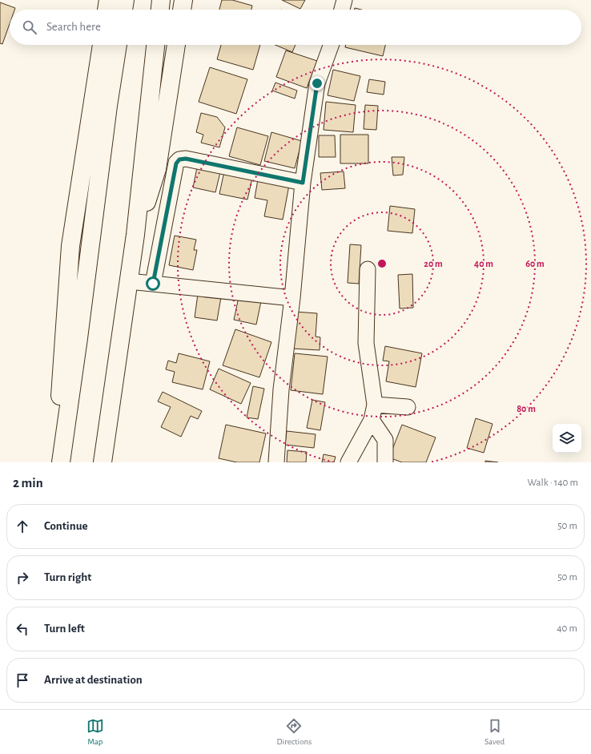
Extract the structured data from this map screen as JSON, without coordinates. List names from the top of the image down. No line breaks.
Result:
{"page":{"search":"Search here","heading":["2 min","Walk · 140 m"],"list":[["Continue","50 m"],["Turn right","50 m"],["Turn left","40 m"],"Arrive at destination"],"nav":["Map","Directions","Saved"]},"rings":["20 m","40 m","60 m","80 m"]}
